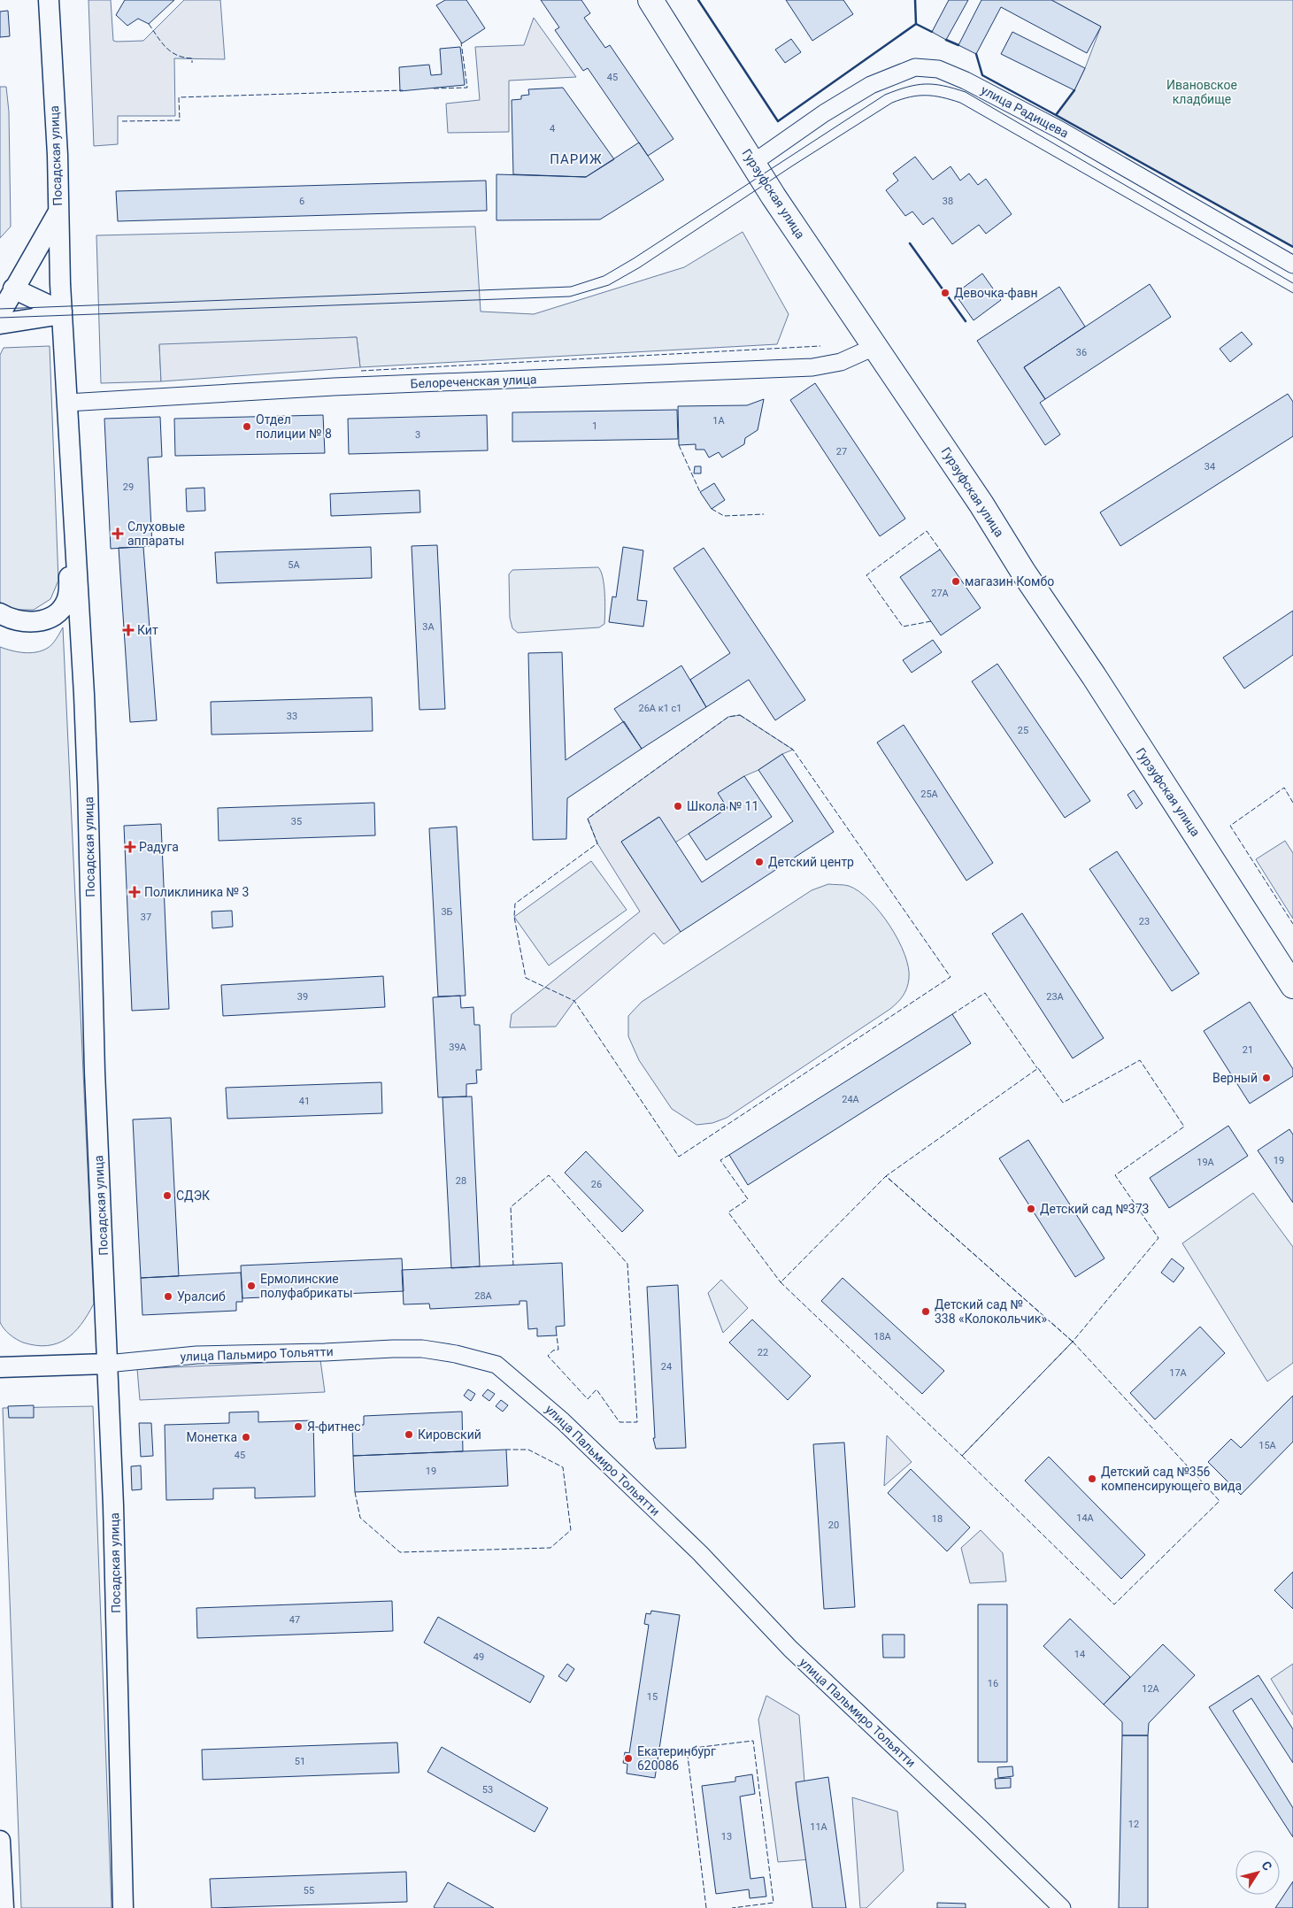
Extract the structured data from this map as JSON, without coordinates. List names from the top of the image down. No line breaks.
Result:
{"streets":{"main road":["Гурзуфская улица"],"street":["улица Радищева","Посадская улица","Белореченская улица","улица Пальмиро Тольятти"]},"crossings":[["улица Радищева","Гурзуфская улица"],["Посадская улица","Белореченская улица"],["Посадская улица","улица Пальмиро Тольятти"],["Гурзуфская улица","Белореченская улица"]],"districts":["ПАРИЖ"],"parks":["Ивановское кладбище"],"places":{"other":["Девочка-фавн","Отдел полиции № 8","магазин Комбо","Школа № 11","Детский центр","Верный","СДЭК","Детский сад №373","Ермолинские полуфабрикаты","Уралсиб","Детский сад № 338 «Колокольчик»","Я-фитнес","Кировский","Монетка","Детский сад №356 компенсирующего вида","Екатеринбург 620086"],"health":["Слуховые аппараты","Кит","Радуга","Поликлиника № 3"]},"house_numbers":["45","4","6","38","36","1А","1","3","27","34","29","5А","27А","3А","26А к1 с1","33","25","25А","35","3Б","37","23","39","23А","39А","21","24А","41","19","19А","28","26","28А","18А","22","24","17А","15А","45","19","14А","18","20","47","14","49","16","12А","15","51","53","12","11А","13","55"],"north":"top right"}
